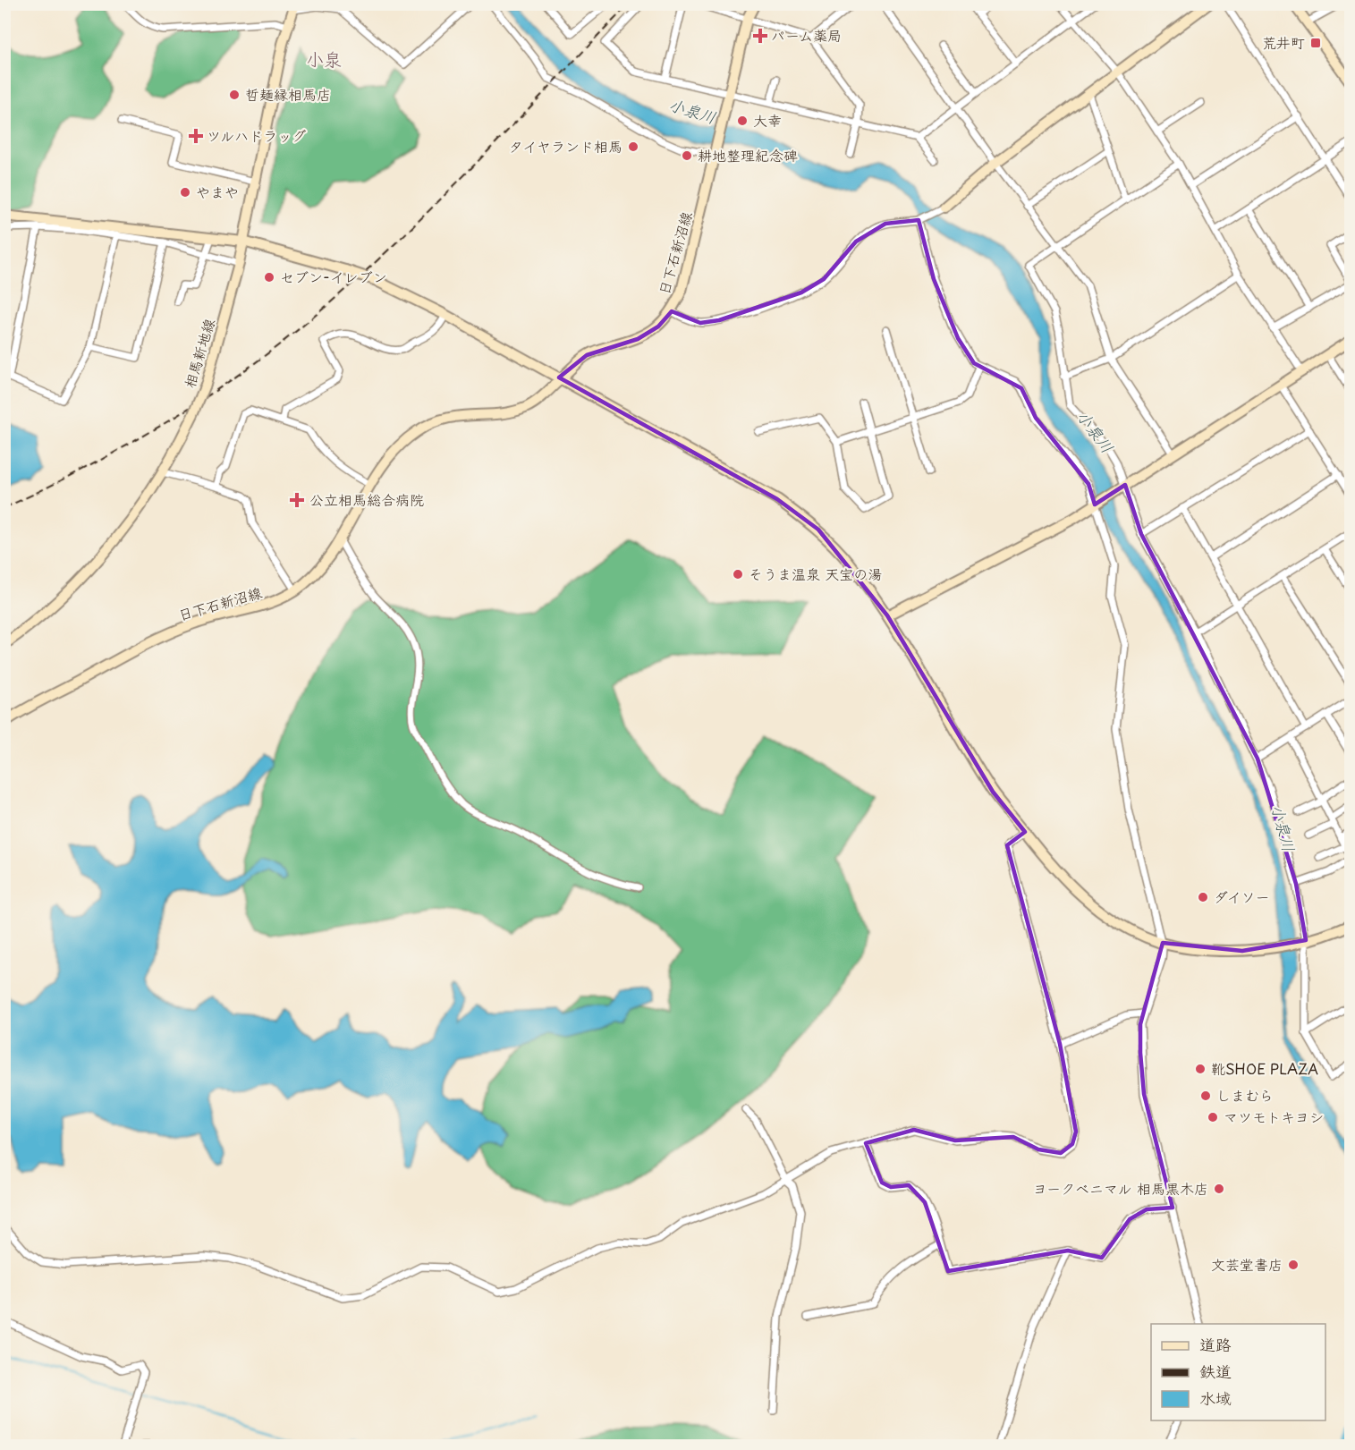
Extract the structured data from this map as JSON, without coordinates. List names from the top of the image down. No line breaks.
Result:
{"streets":{"street":["日下石新沼線","相馬新地線"]},"districts":["小泉"],"water":["小泉川"],"places":{"health":["パーム薬局","ツルハドラッグ","公立相馬総合病院"],"transit":["荒井町"],"other":["哲麺縁相馬店","大幸","タイヤランド相馬","耕地整理紀念碑","やまや","セブン-イレブン","そうま温泉 天宝の湯","ダイソー","靴SHOE PLAZA","しまむら","マツモトキヨシ","ヨークベニマル 相馬黒木店","文芸堂書店"]},"legend":["道路","鉄道","水域"]}
